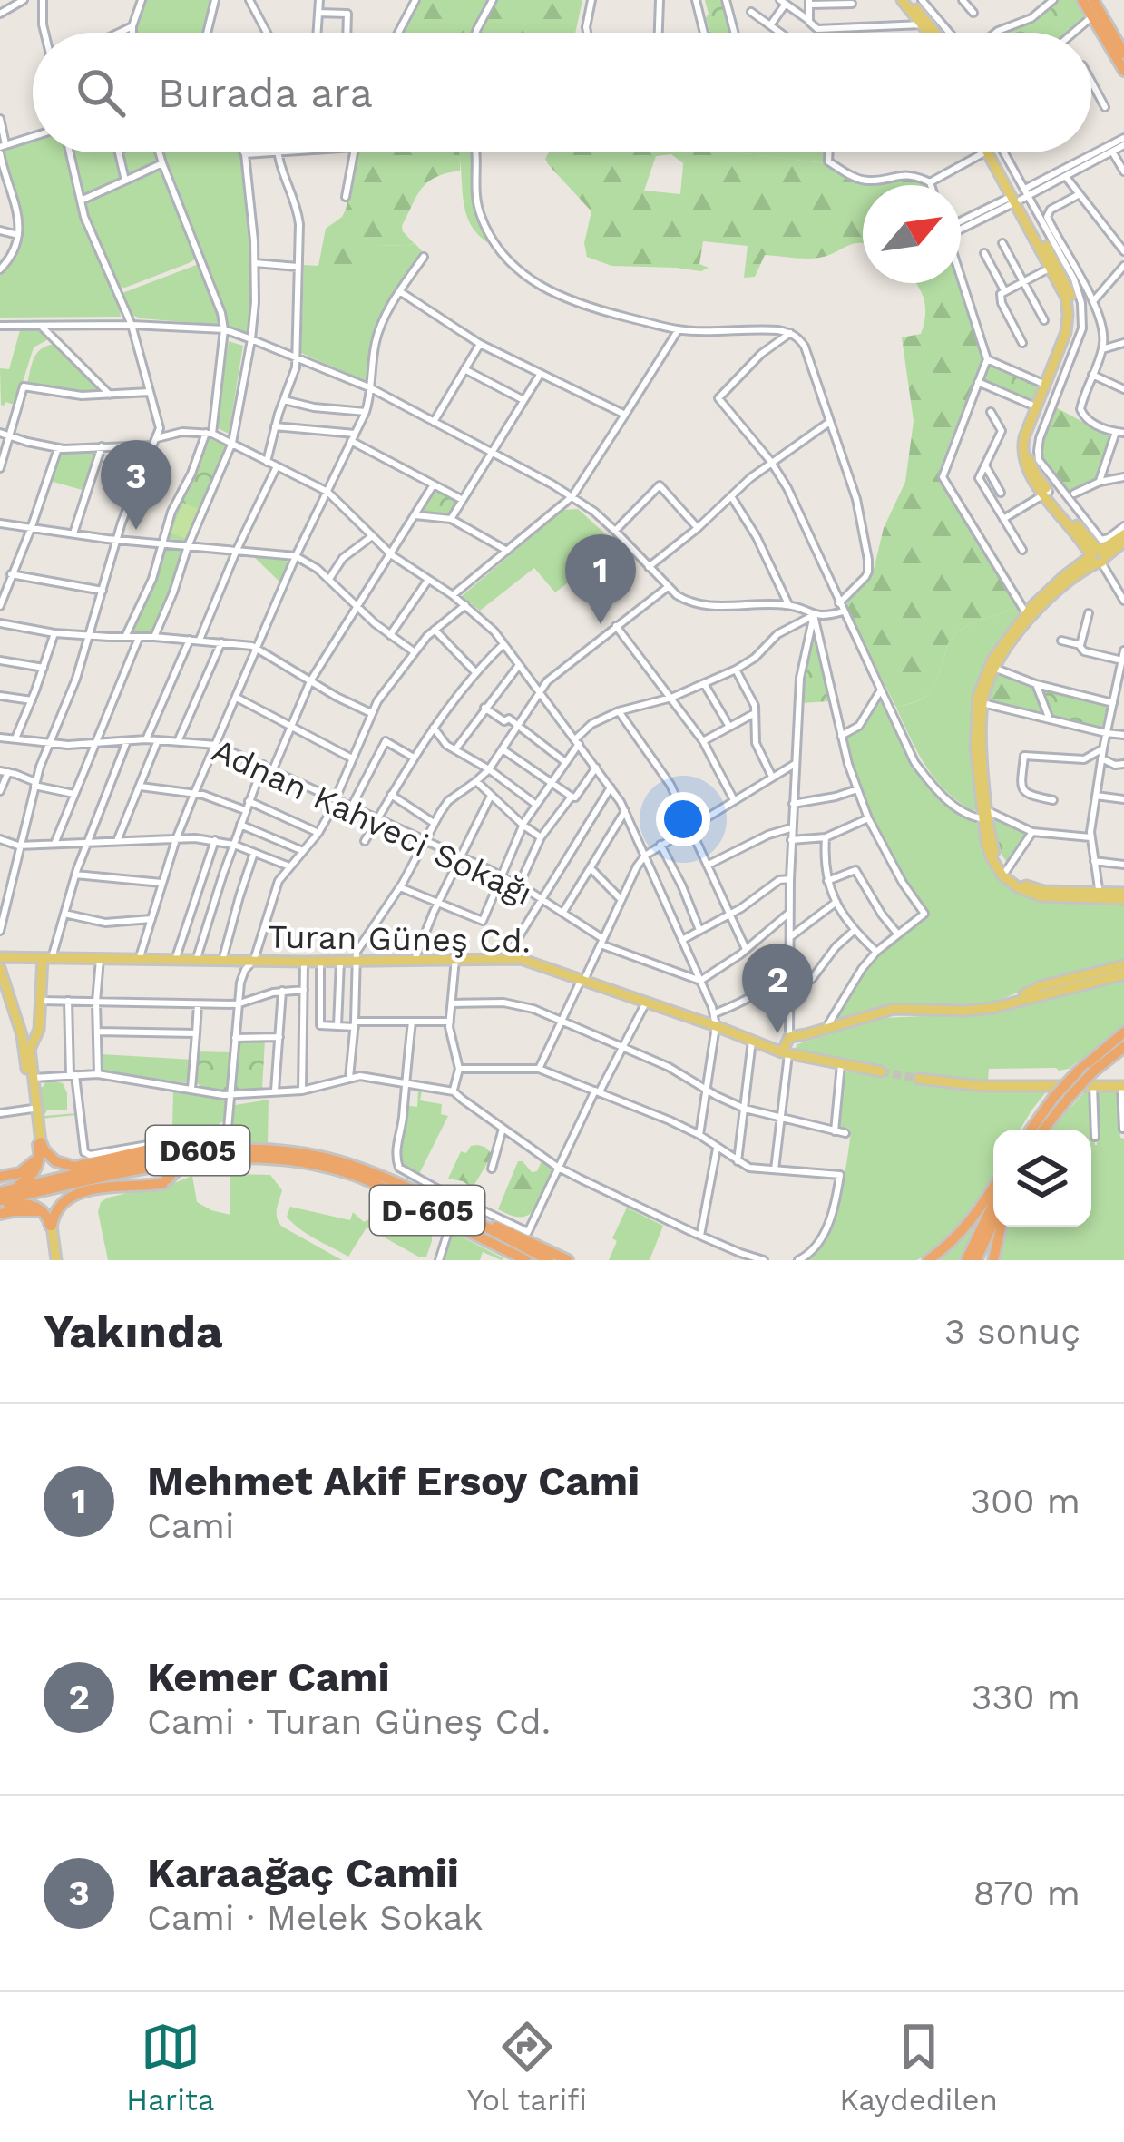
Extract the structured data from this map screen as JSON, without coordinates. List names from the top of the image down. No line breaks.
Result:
{"streets":{"highway":["D605","D-605"],"main road":["Turan Güneş Cd."],"street":["Adnan Kahveci Sokağı"]},"crossings":[["D605","D-605"]],"north":"top right","page":{"search":"Burada ara","pins":["3","1","2"],"heading":["Yakında","3 sonuç"],"list":[{"mark":"1","name":"Mehmet Akif Ersoy Cami","note":"Cami","value":"300 m"},{"mark":"2","name":"Kemer Cami","note":"Cami · Turan Güneş Cd.","value":"330 m"},{"mark":"3","name":"Karaağaç Camii","note":"Cami · Melek Sokak","value":"870 m"}],"nav":["Harita","Yol tarifi","Kaydedilen"]}}
